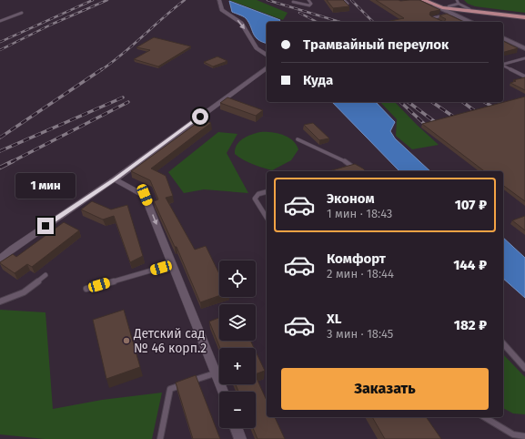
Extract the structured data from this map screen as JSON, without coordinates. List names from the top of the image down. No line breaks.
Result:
{"places":["Детский сад № 46 корп.2"],"page":{"banner":["Трамвайный переулок","Куда"],"bubble":"1 мин","list":[{"name":"Эконом","note":"1 мин · 18:43","value":"107 ₽"},{"name":"Комфорт","note":"2 мин · 18:44","value":"144 ₽"},{"name":"XL","note":"3 мин · 18:45","value":"182 ₽"}],"map_buttons":["+","−"],"buttons":"Заказать"}}
